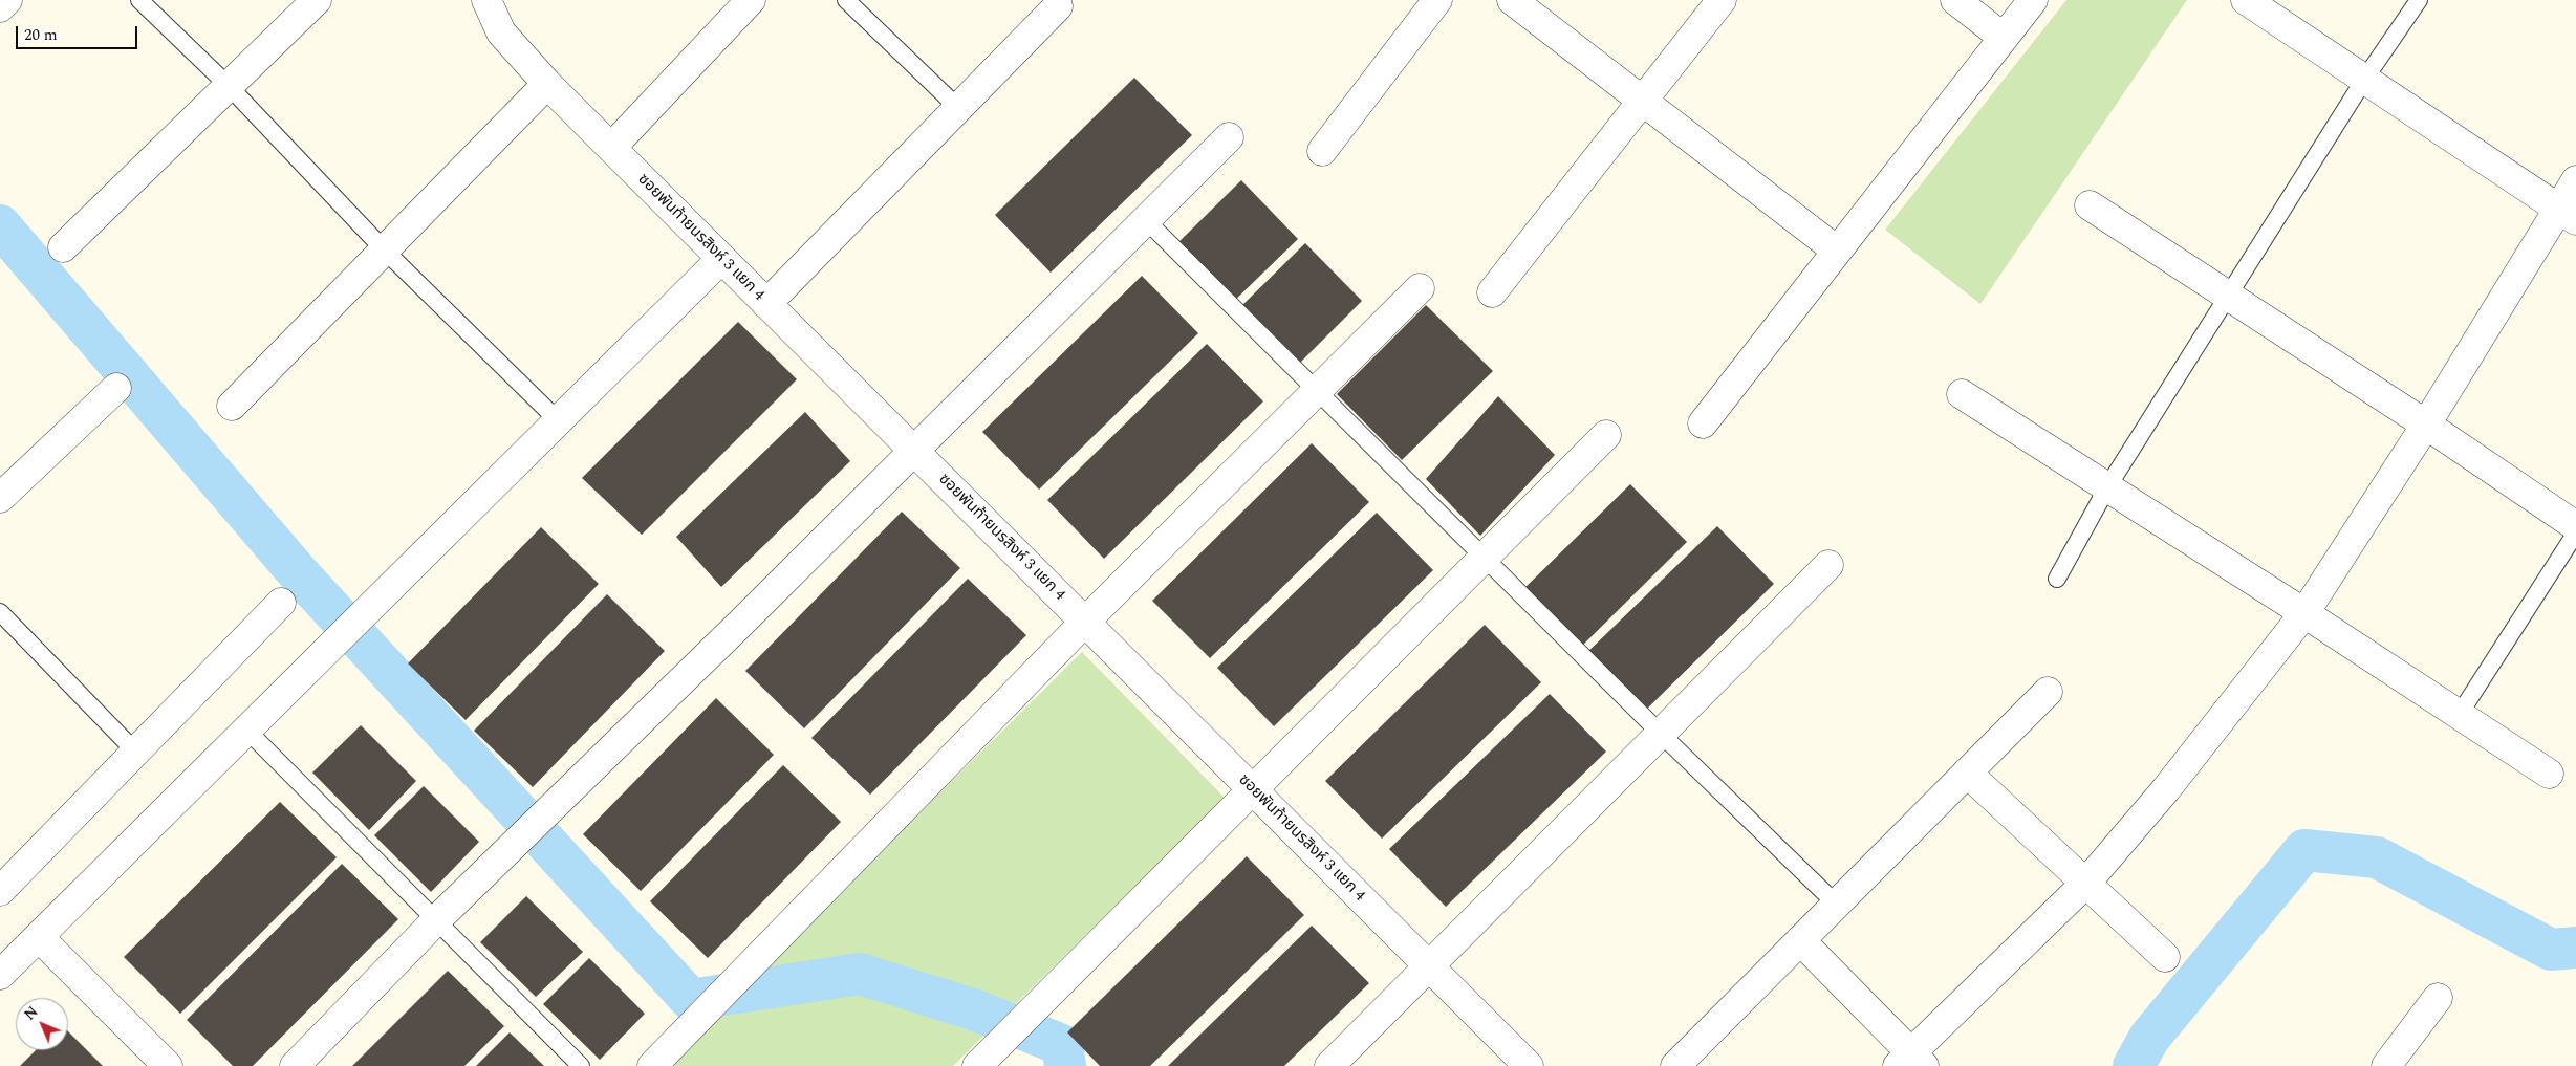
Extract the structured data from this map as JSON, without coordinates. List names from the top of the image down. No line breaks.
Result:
{"streets":{"street":["ซอยพันท้ายนรสิงห์ 3 แยก 4"]},"scale_bar":"20 m","north":"top left"}
